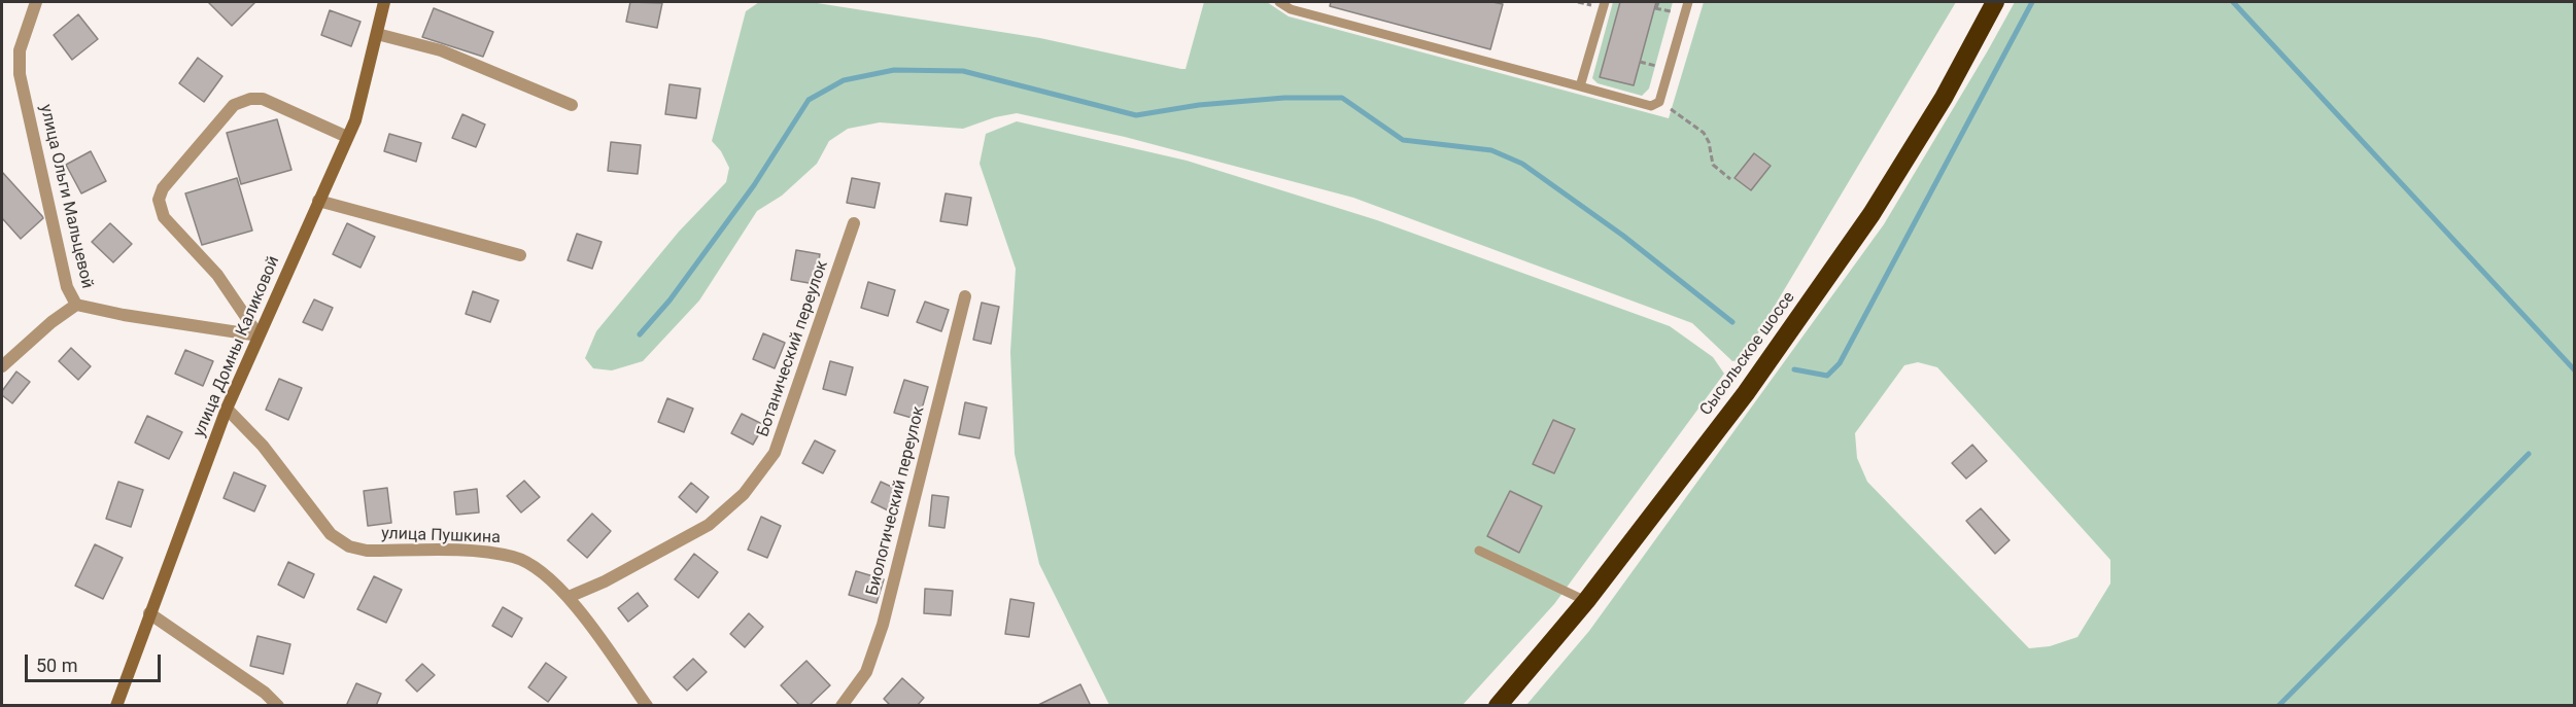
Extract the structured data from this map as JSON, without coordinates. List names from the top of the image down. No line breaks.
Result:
{"streets":{"highway":["Сысольское шоссе"],"main road":["улица Домны Каликовой"],"street":["улица Ольги Мальцевой","Ботанический переулок","Биологический переулок","улица Пушкина"]},"crossings":[["улица Домны Каликовой","улица Пушкина"],["Ботанический переулок","улица Пушкина"]],"scale_bar":"50 m"}
